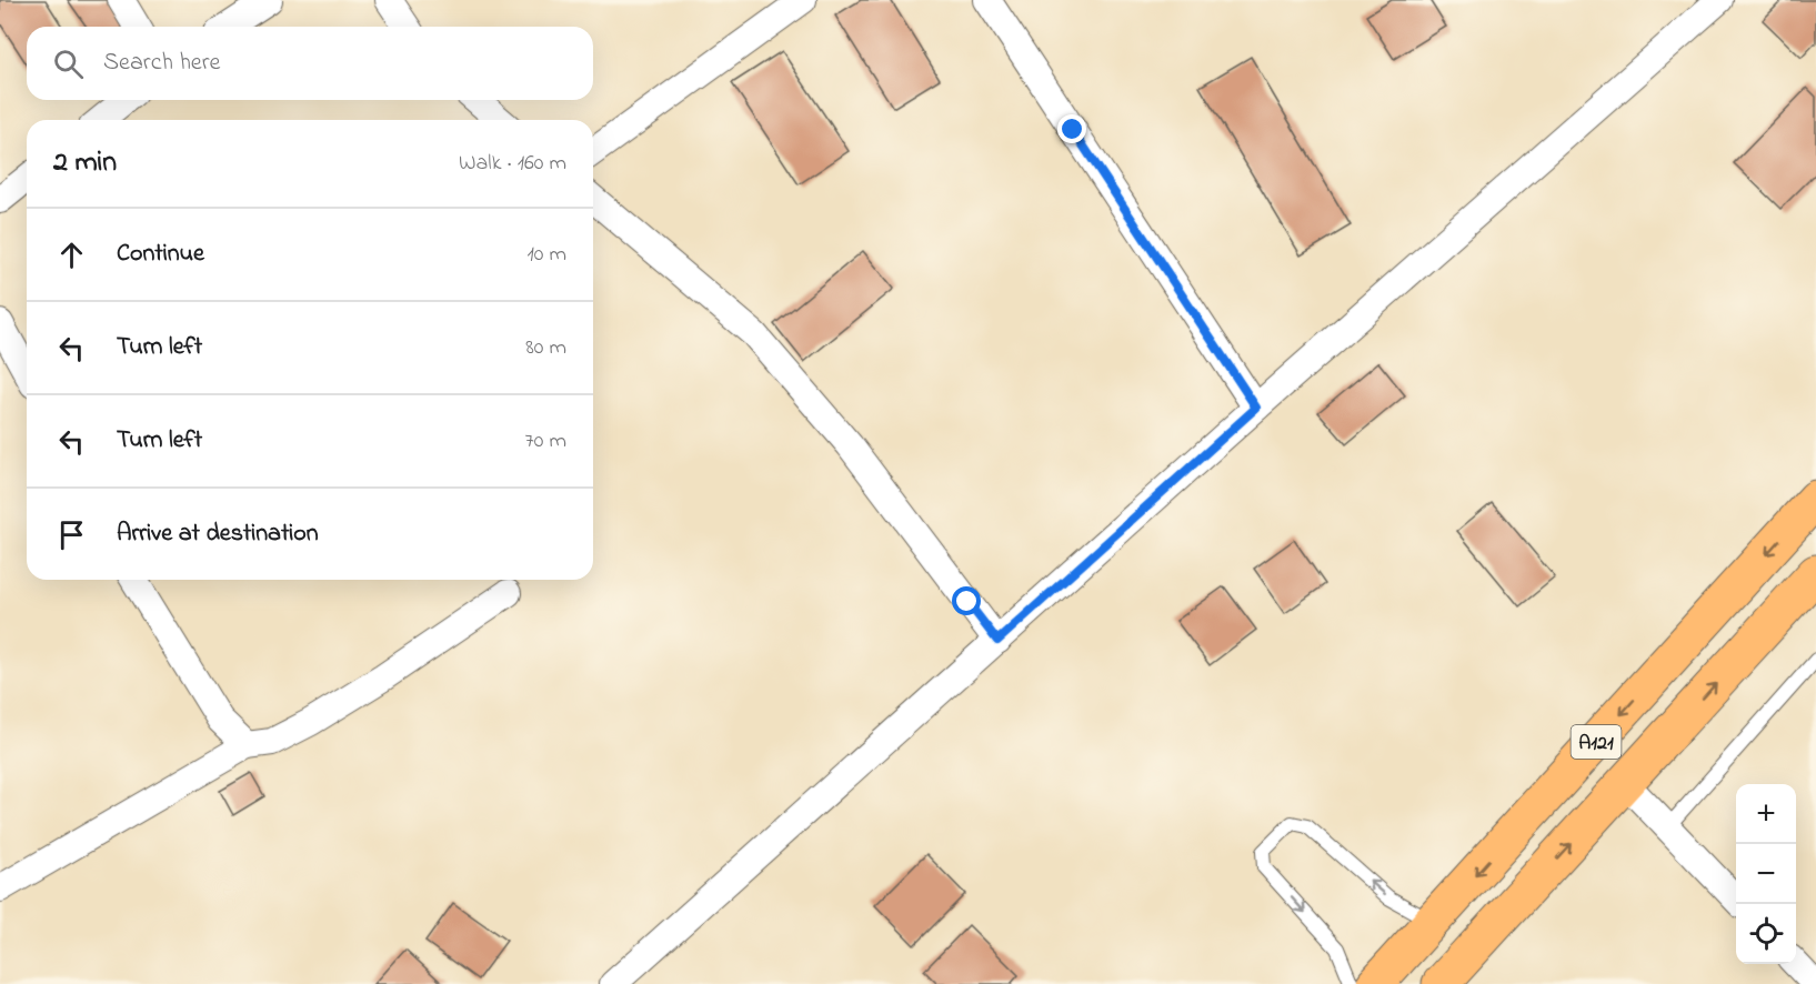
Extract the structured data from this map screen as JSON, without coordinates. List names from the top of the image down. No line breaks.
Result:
{"streets":{"highway":["A121"]},"page":{"search":"Search here","heading":["2 min","Walk · 160 m"],"list":[["Continue","10 m"],["Turn left","80 m"],["Turn left","70 m"],"Arrive at destination"],"map_buttons":["+","−"]}}
